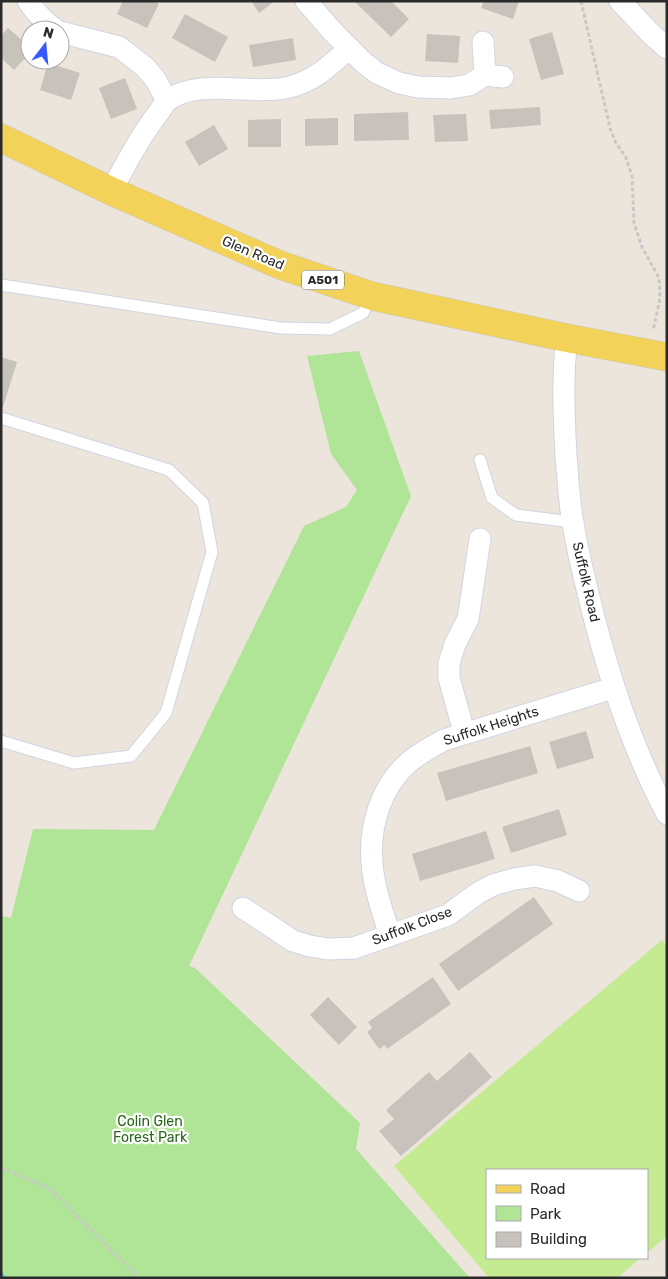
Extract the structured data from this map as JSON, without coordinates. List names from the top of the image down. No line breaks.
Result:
{"streets":{"main road":["Glen Road","A501"],"street":["Suffolk Road","Suffolk Heights","Suffolk Close"]},"crossings":[["Glen Road","Suffolk Road"],["Suffolk Road","Suffolk Heights"],["Suffolk Heights","Suffolk Close"]],"parks":["Colin Glen Forest Park"],"legend":["Road","Park","Building"],"north":"top"}
